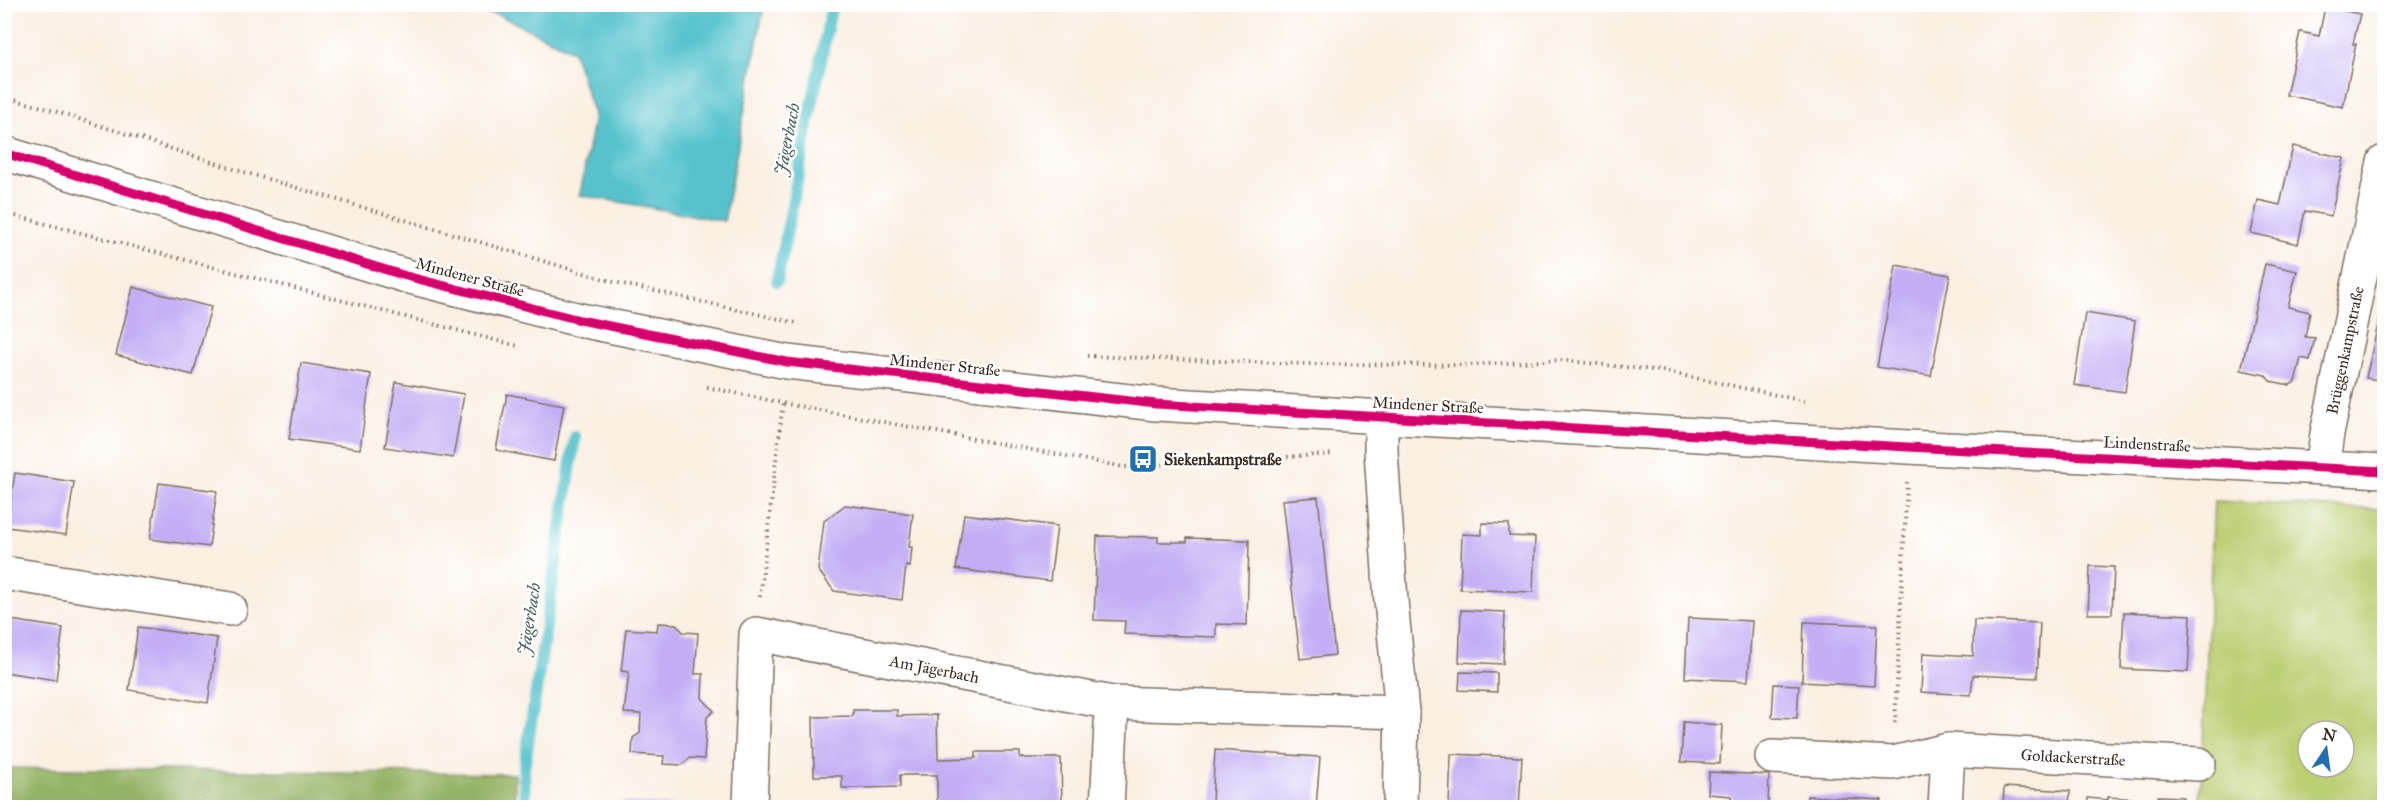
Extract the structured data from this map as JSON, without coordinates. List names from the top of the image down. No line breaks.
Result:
{"streets":{"main road":["Mindener Straße","Brüggenkampstraße","Lindenstraße","Am Jägerbach","Goldackerstraße"]},"crossings":[["Mindener Straße","Lindenstraße"],["Brüggenkampstraße","Lindenstraße"]],"water":["Jägerbach"],"places":{"bus stop":["Siekenkampstraße"]},"north":"top"}
